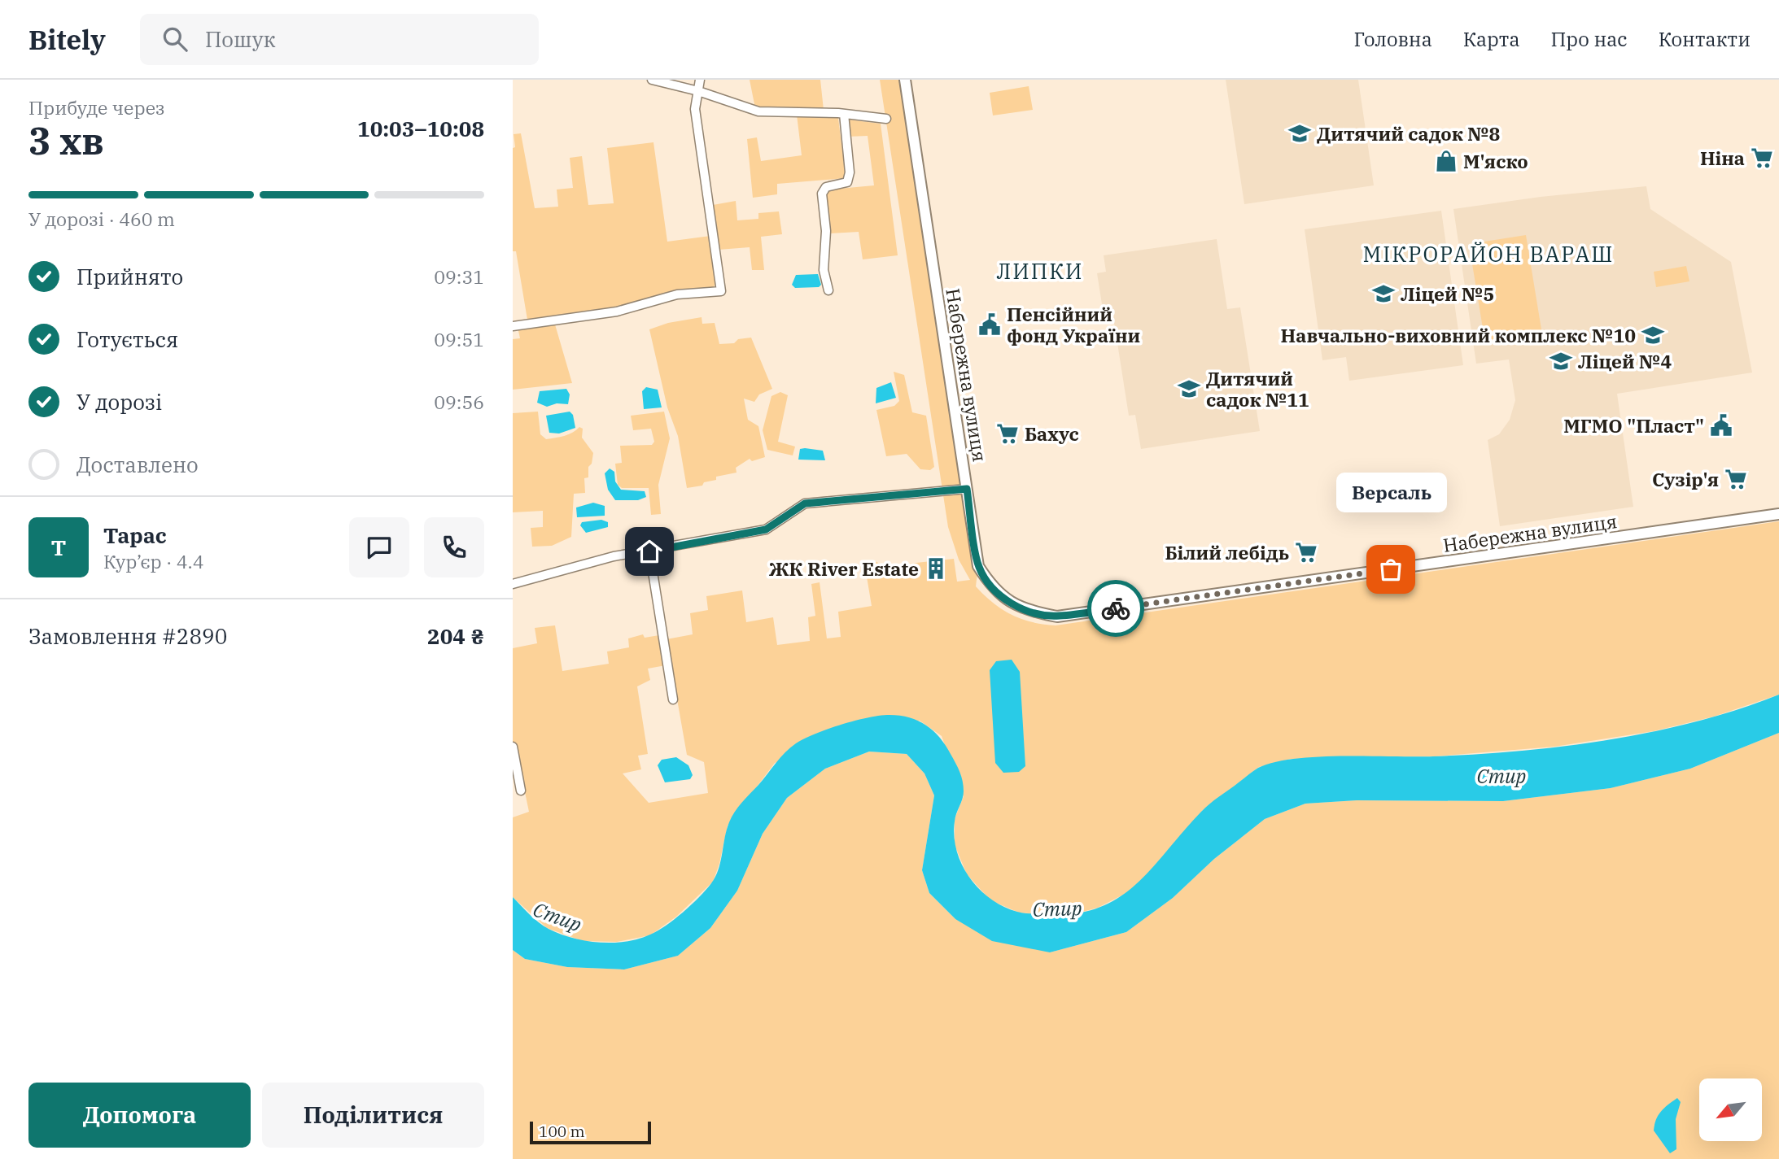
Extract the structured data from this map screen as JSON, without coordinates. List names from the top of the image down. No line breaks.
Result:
{"streets":{"street":["Набережна вулиця"]},"districts":["МІКРОРАЙОН ВАРАШ","ЛИПКИ"],"water":["Стир"],"places":{"school or university":["Дитячий садок №8","Ліцей №5","Навчально-виховний комплекс №10","Ліцей №4","Дитячий садок №11"],"supermarket":["Ніна","Бахус","Сузір'я","Білий лебідь"],"shop":["М'яско"],"public building":["Пенсійний фонд України","МГМО \"Пласт\""],"building":["ЖК River Estate"],"other":["Версаль"]},"scale_bar":"100 m","north":"bottom left","page":{"header":"Bitely","search":"Пошук","nav":["Головна","Карта","Про нас","Контакти"],"heading":["3 хв","Прибуде через","10:03–10:08"],"panel":["Тарас","Кур’єр · 4.4","Замовлення #2890","204 ₴"],"bar":"У дорозі · 460 m","list":[["Прийнято","09:31"],["Готується","09:51"],["У дорозі","09:56"],"Доставлено"],"bubble":"Версаль","round":"Т","buttons":["Допомога","Поділитися"],"scale":"100 m"}}
